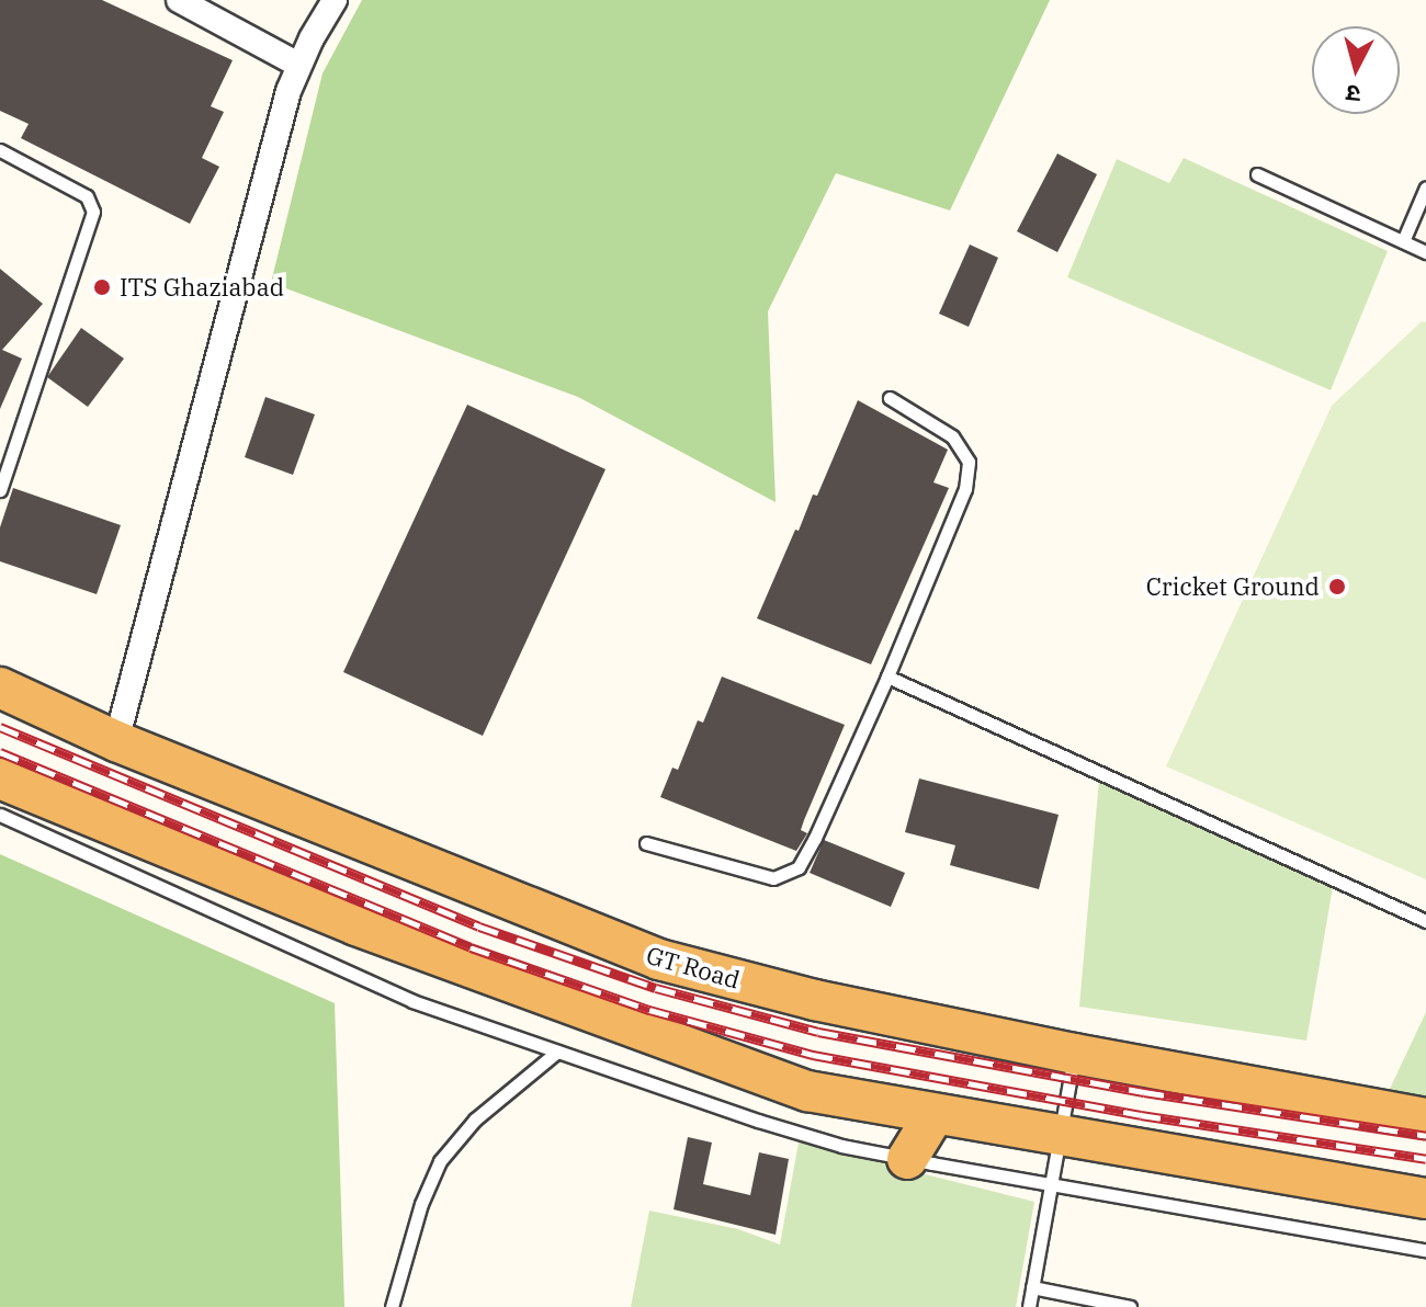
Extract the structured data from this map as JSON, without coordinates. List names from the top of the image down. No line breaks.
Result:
{"streets":{"highway":["GT Road"]},"places":["ITS Ghaziabad","Cricket Ground"],"north":"bottom"}
